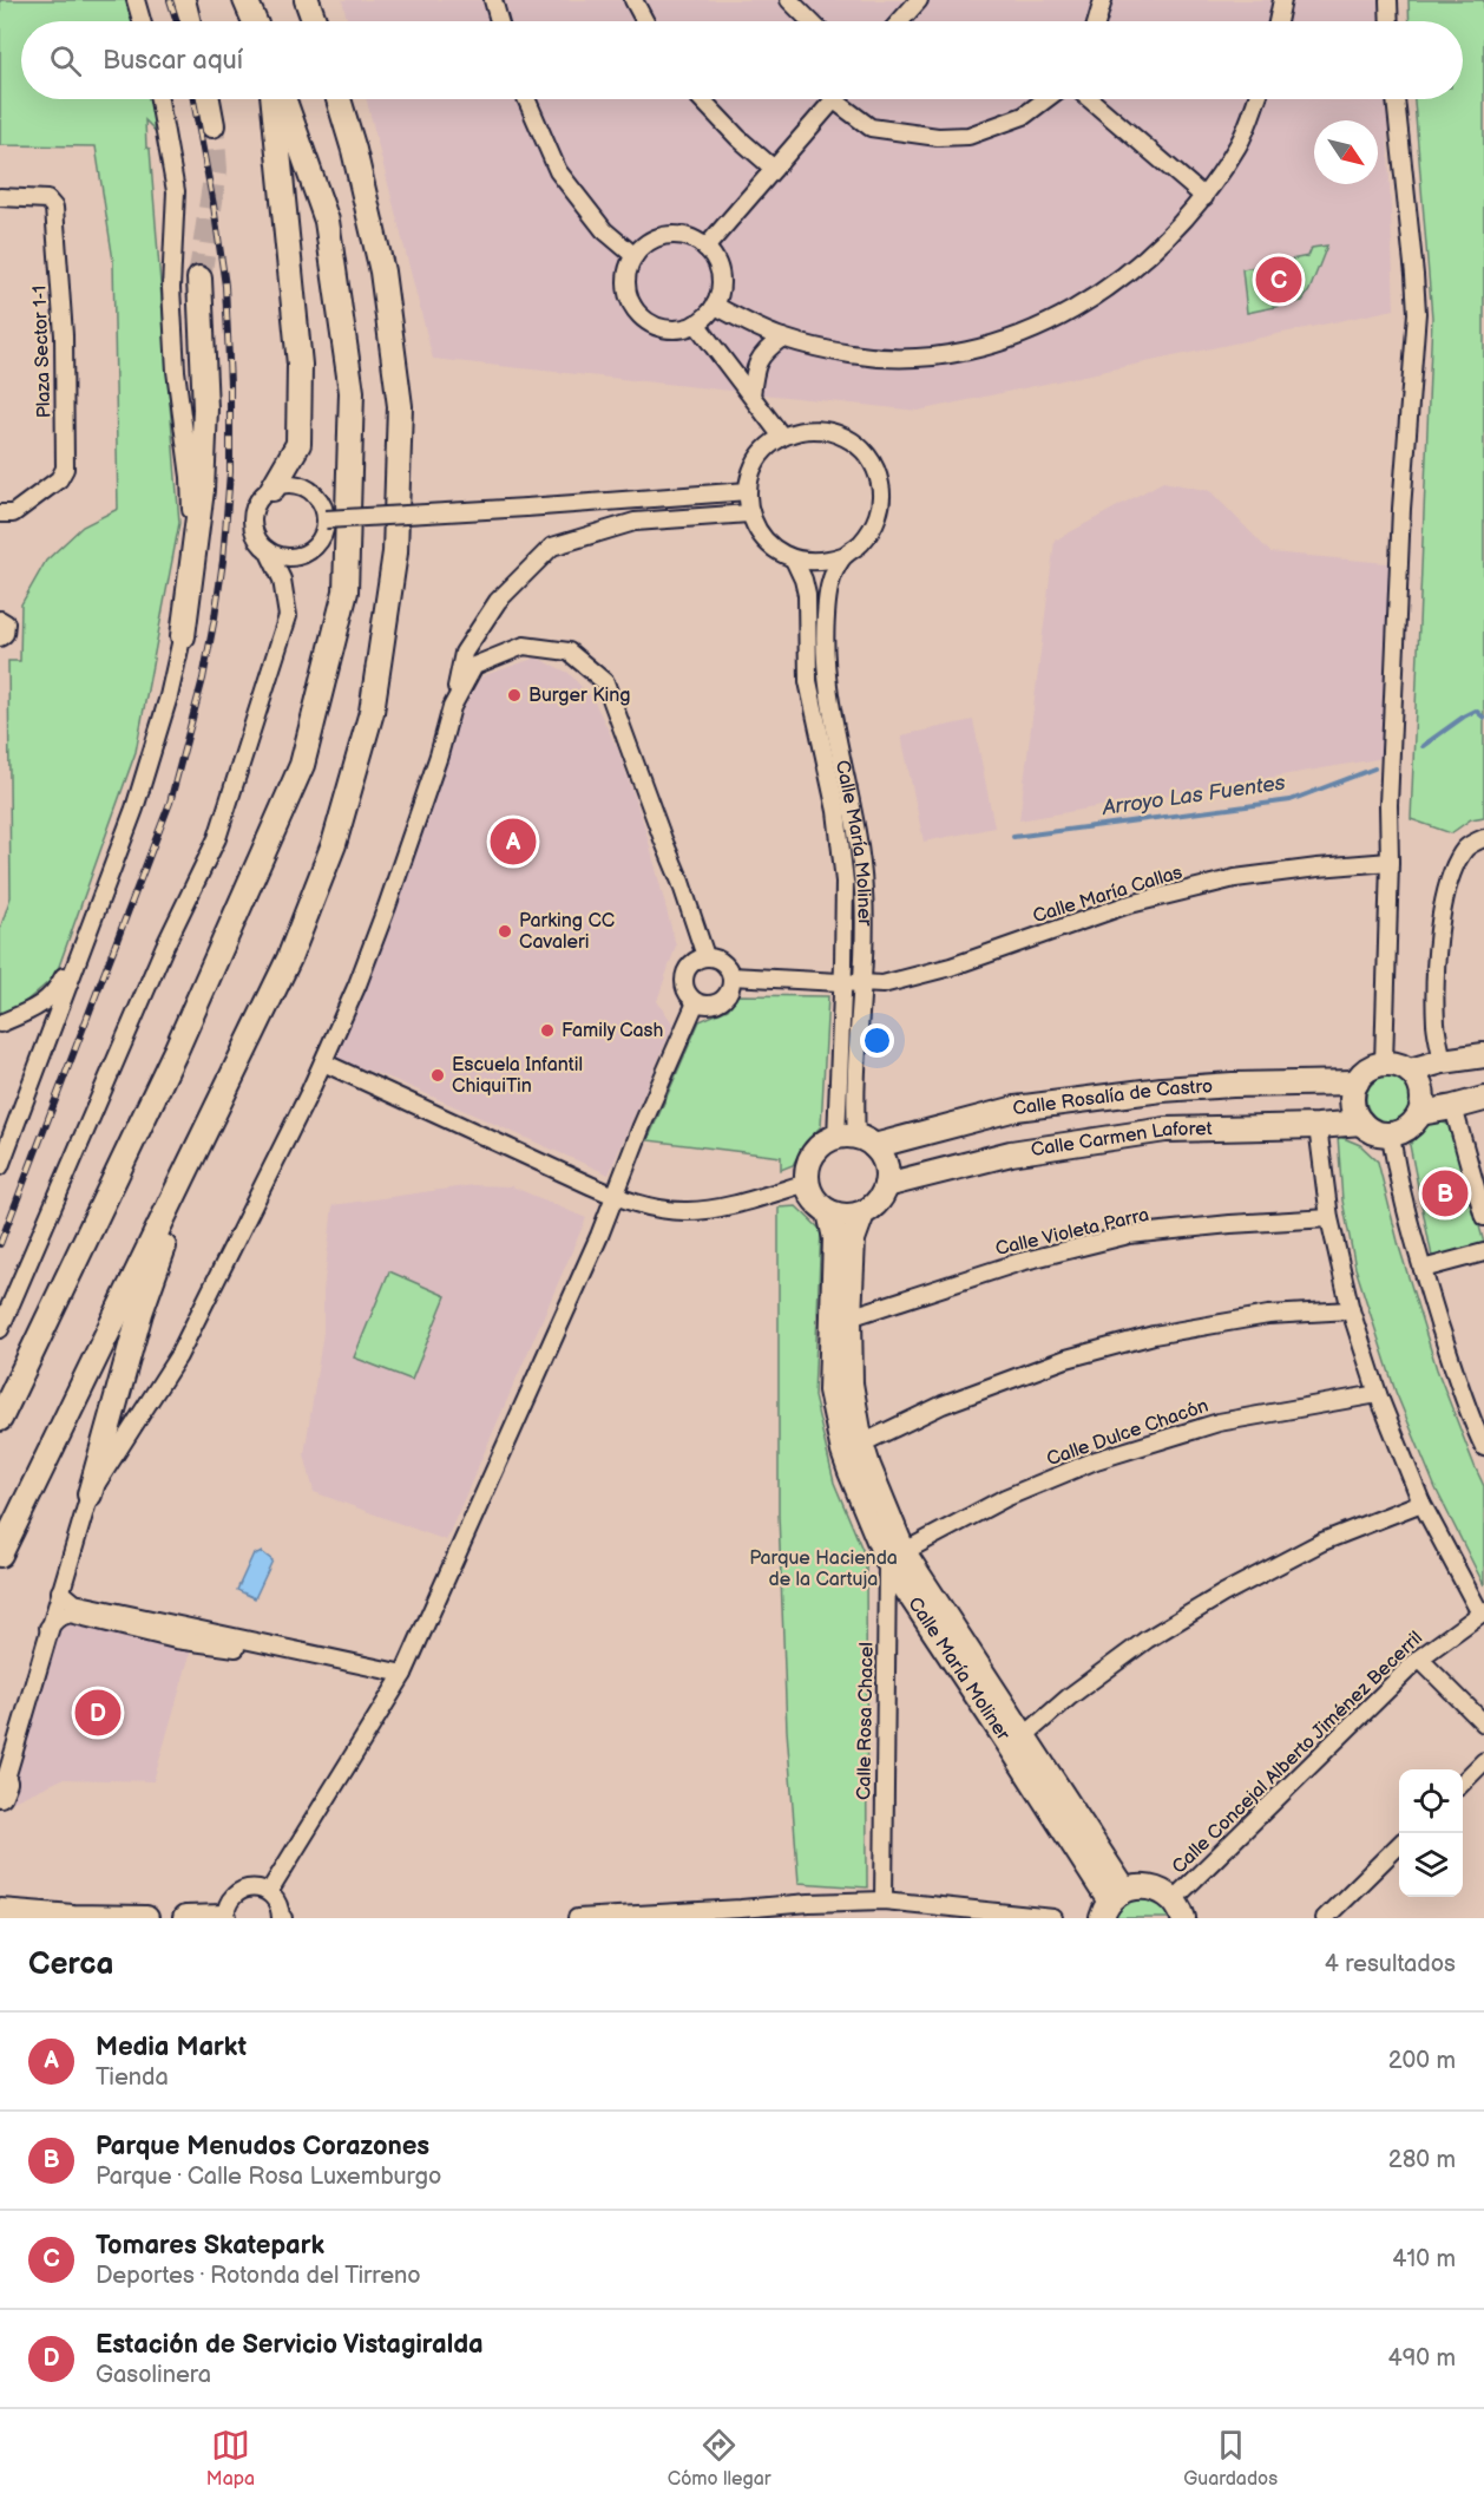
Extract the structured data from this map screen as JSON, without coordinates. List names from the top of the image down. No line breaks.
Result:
{"streets":{"main road":["Calle María Moliner","Calle Rosalía de Castro","Calle Carmen Laforet"],"street":["Plaza Sector 1-1","Calle María Callas","Calle Violeta Parra","Calle Dulce Chacón","Calle Rosa Chacel","Calle Concejal Alberto Jiménez Becerril"]},"crossings":[["Calle María Moliner","Calle María Callas"],["Calle María Moliner","Calle Rosalía de Castro"],["Calle María Moliner","Calle Carmen Laforet"],["Calle María Moliner","Calle Violeta Parra"],["Calle María Moliner","Calle Dulce Chacón"],["Calle María Moliner","Calle Rosa Chacel"],["Calle Rosalía de Castro","Calle Carmen Laforet"],["Calle Dulce Chacón","Calle Rosa Chacel"]],"water":["Arroyo Las Fuentes"],"parks":["Parque Hacienda de la Cartuja"],"places":["Burger King","Parking CC Cavaleri","Family Cash","Escuela Infantil ChiquiTin"],"north":"bottom right","page":{"search":"Buscar aquí","pins":["C","A","B","D"],"heading":["Cerca","4 resultados"],"list":[{"mark":"A","name":"Media Markt","note":"Tienda","value":"200 m"},{"mark":"B","name":"Parque Menudos Corazones","note":"Parque · Calle Rosa Luxemburgo","value":"280 m"},{"mark":"C","name":"Tomares Skatepark","note":"Deportes · Rotonda del Tirreno","value":"410 m"},{"mark":"D","name":"Estación de Servicio Vistagiralda","note":"Gasolinera","value":"490 m"}],"nav":["Mapa","Cómo llegar","Guardados"]}}
